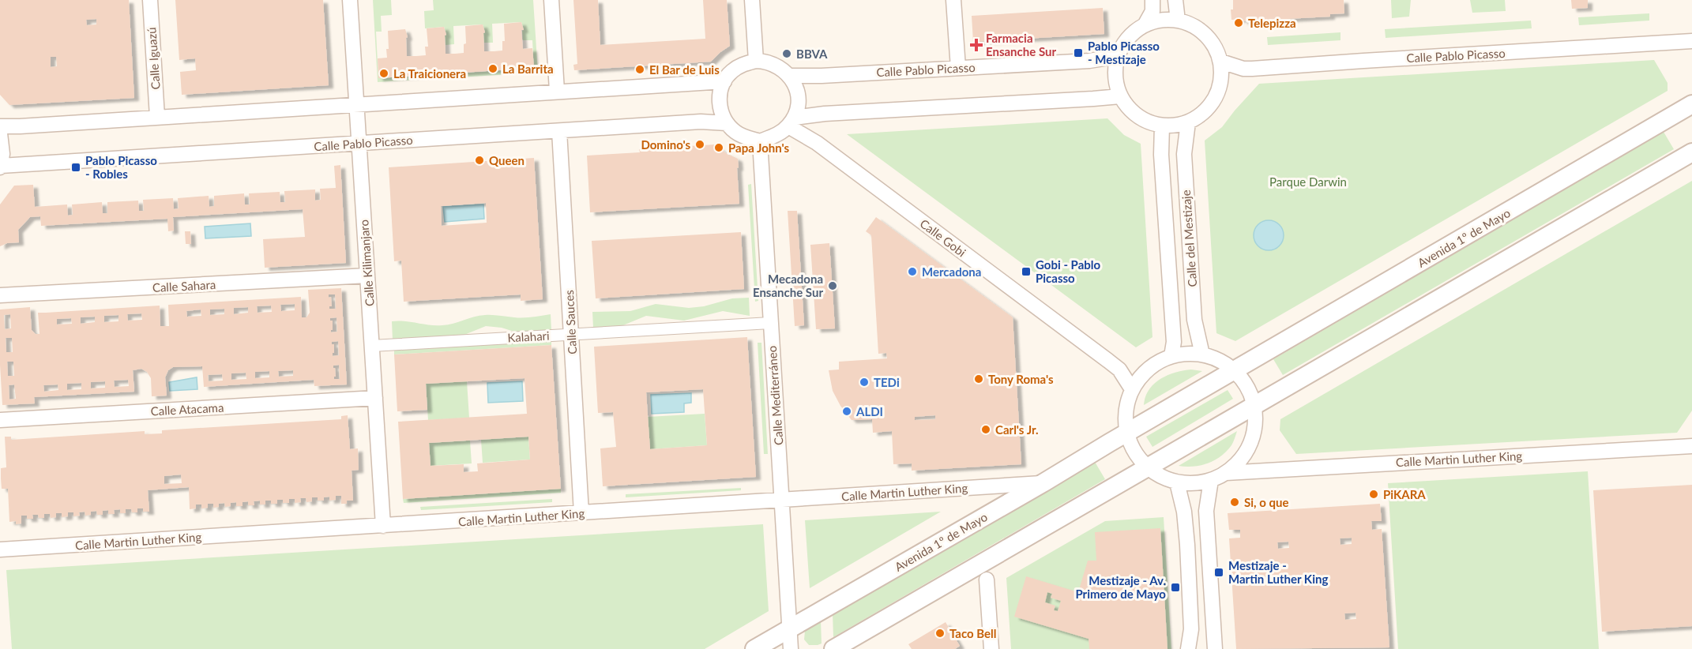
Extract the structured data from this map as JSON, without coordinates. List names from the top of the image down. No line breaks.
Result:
{"streets":{"street":["Calle Pablo Picasso","Calle Iguazú","Calle Gobi","Avenida 1º de Mayo","Calle del Mestizaje","Calle Kilimanjaro","Calle Sahara","Calle Sauces","Kalahari","Calle Mediterráneo","Calle Atacama","Calle Martin Luther King"]},"crossings":[["Calle Pablo Picasso","Calle Gobi"],["Calle Pablo Picasso","Calle del Mestizaje"],["Calle Pablo Picasso","Calle Kilimanjaro"],["Calle Pablo Picasso","Calle Sauces"],["Calle Pablo Picasso","Calle Mediterráneo"],["Calle Gobi","Calle Mediterráneo"],["Avenida 1º de Mayo","Calle Mediterráneo"],["Avenida 1º de Mayo","Calle Martin Luther King"],["Calle Kilimanjaro","Calle Sahara"],["Calle Kilimanjaro","Kalahari"],["Calle Kilimanjaro","Calle Atacama"],["Calle Kilimanjaro","Calle Martin Luther King"],["Calle Sauces","Kalahari"],["Calle Sauces","Calle Martin Luther King"],["Kalahari","Calle Mediterráneo"],["Calle Mediterráneo","Calle Martin Luther King"]],"parks":["Parque Darwin"],"places":{"other":["Telepizza","BBVA","La Barrita","El Bar de Luis","La Traicionera","Domino's","Papa John's","Queen","Mercadona","Mecadona Ensanche Sur","Tony Roma's","TEDi","ALDI","Carl's Jr.","PiKARA","Si, o que","Taco Bell"],"health":["Farmacia Ensanche Sur"],"transit":["Pablo Picasso - Mestizaje","Pablo Picasso - Robles","Gobi - Pablo Picasso","Mestizaje - Martin Luther King","Mestizaje - Av. Primero de Mayo"]}}
